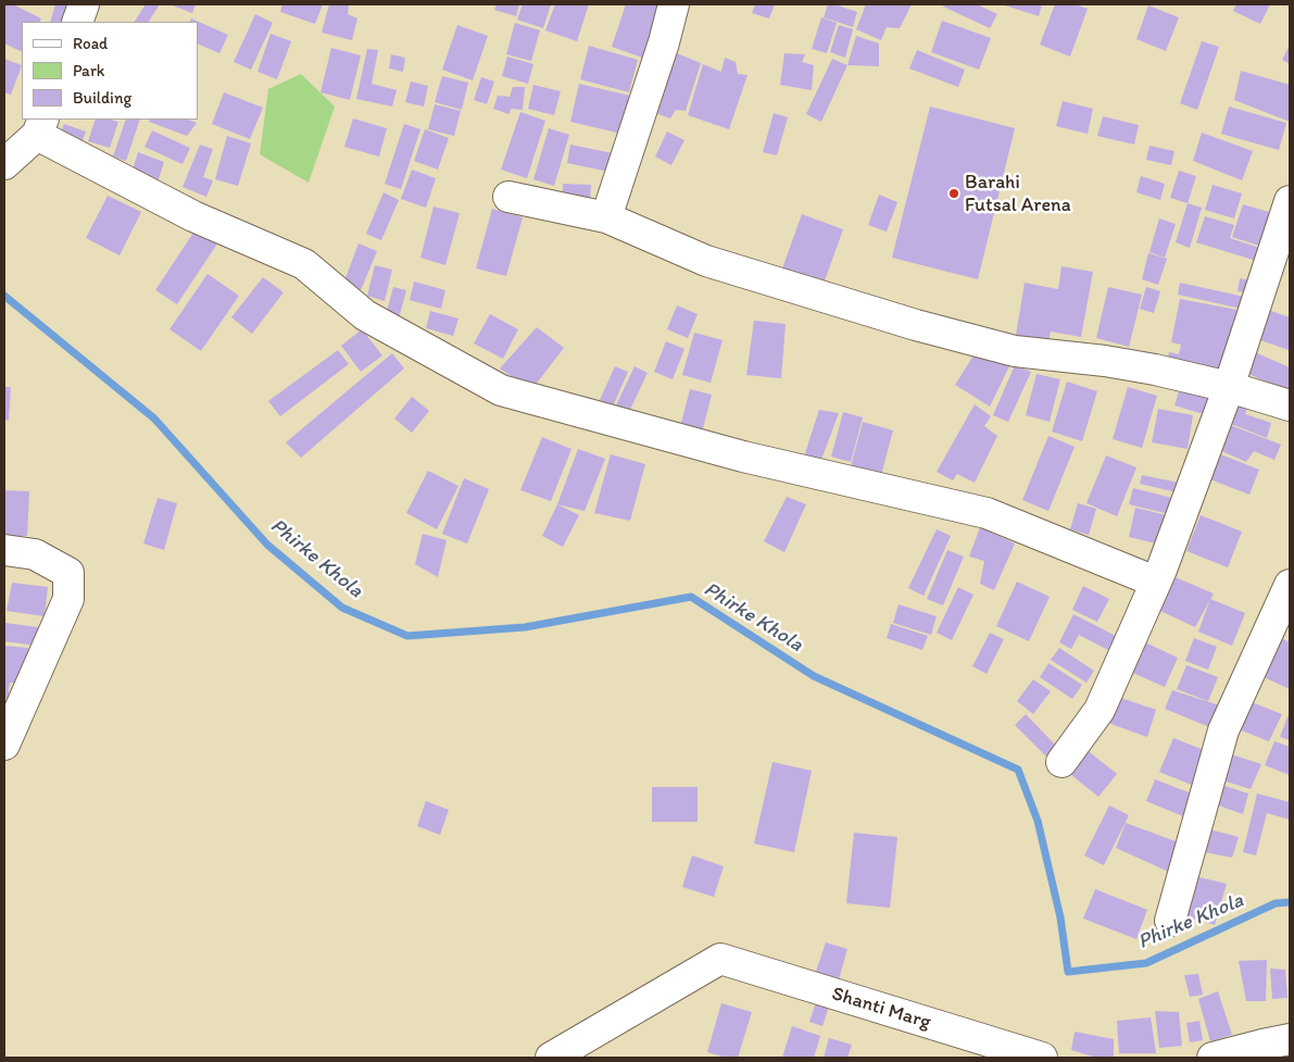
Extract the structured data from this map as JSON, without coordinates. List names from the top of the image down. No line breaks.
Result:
{"streets":{"street":["Shanti Marg"]},"water":["Phirke Khola"],"places":["Barahi Futsal Arena"],"legend":["Road","Park","Building"]}
